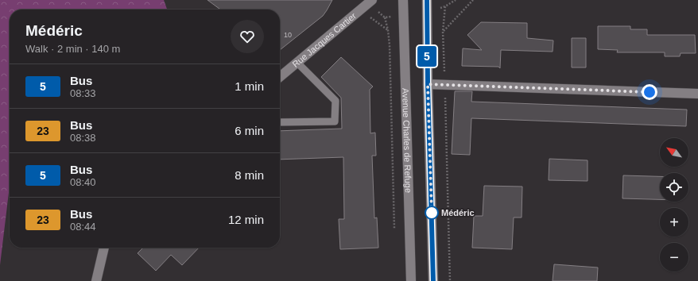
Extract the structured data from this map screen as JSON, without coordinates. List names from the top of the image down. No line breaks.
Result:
{"streets":{"street":["Rue Jacques Cartier","Avenue Charles de Refuge"]},"places":["Médéric"],"lines":["bus line 5"],"house_numbers":["10"],"north":"top left","page":{"on_map":"5","heading":["Médéric","Walk · 2 min · 140 m"],"list":[{"mark":"5","name":"Bus","note":"08:33","value":"1 min"},{"mark":"23","name":"Bus","note":"08:38","value":"6 min"},{"mark":"5","name":"Bus","note":"08:40","value":"8 min"},{"mark":"23","name":"Bus","note":"08:44","value":"12 min"}],"map_buttons":["+","−"]}}
